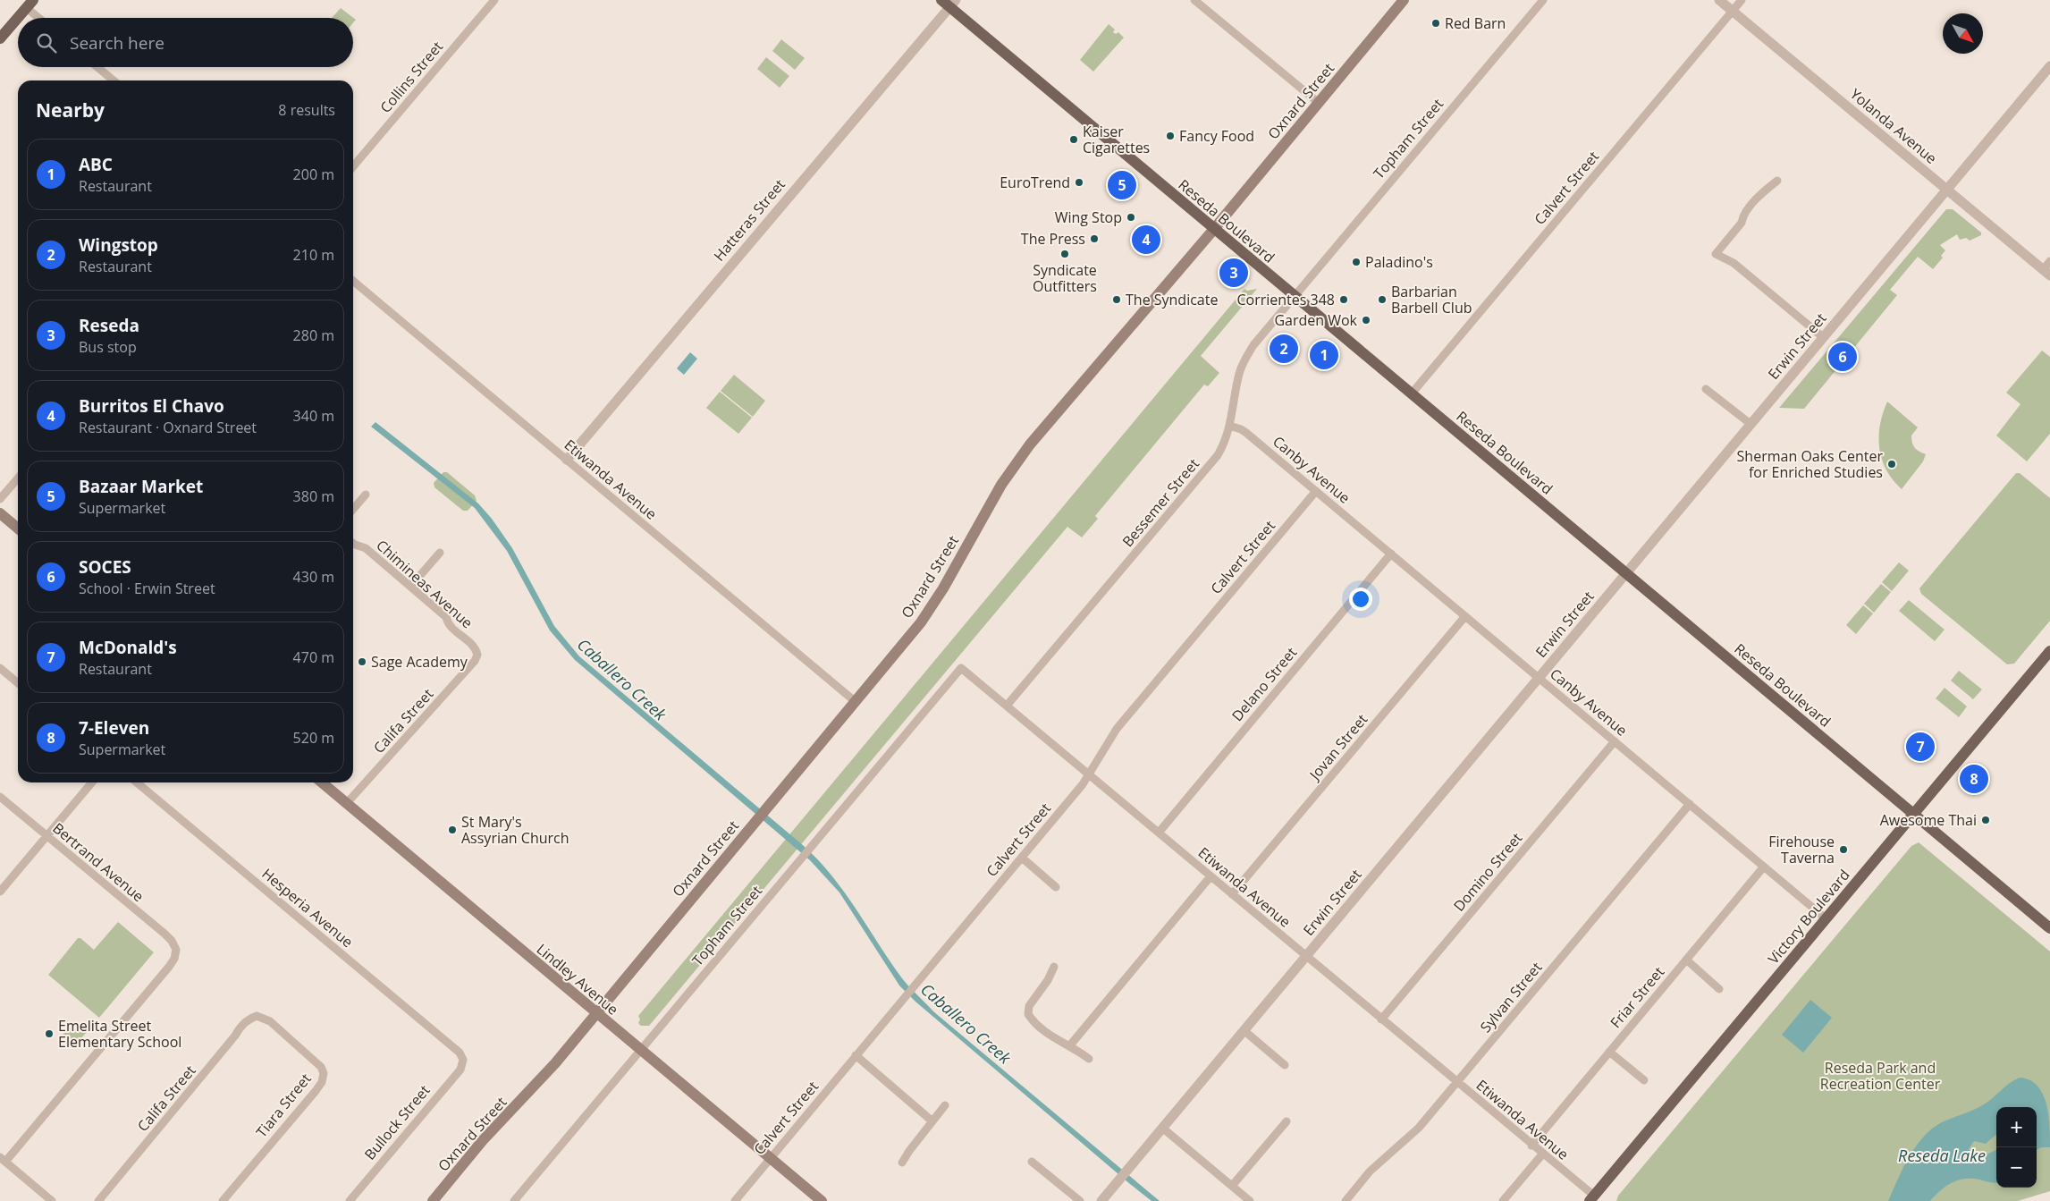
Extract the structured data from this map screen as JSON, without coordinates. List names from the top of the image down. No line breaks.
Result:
{"streets":{"main road":["Oxnard Street","Reseda Boulevard","Victory Boulevard","Lindley Avenue"],"street":["Collins Street","Yolanda Avenue","Topham Street","Calvert Street","Hatteras Street","Erwin Street","Canby Avenue","Etiwanda Avenue","Bessemer Street","Chimineas Avenue","Delano Street","Califa Street","Jovan Street","Bertrand Avenue","Domino Street","Hesperia Avenue","Sylvan Street","Friar Street","Tiara Street","Bullock Street"]},"crossings":[["Oxnard Street","Reseda Boulevard"],["Oxnard Street","Etiwanda Avenue"],["Oxnard Street","Lindley Avenue"],["Yolanda Avenue","Calvert Street"],["Yolanda Avenue","Erwin Street"],["Topham Street","Reseda Boulevard"],["Topham Street","Etiwanda Avenue"],["Topham Street","Bessemer Street"],["Topham Street","Lindley Avenue"],["Calvert Street","Reseda Boulevard"],["Calvert Street","Canby Avenue"],["Calvert Street","Etiwanda Avenue"],["Calvert Street","Lindley Avenue"],["Hatteras Street","Reseda Boulevard"],["Hatteras Street","Etiwanda Avenue"],["Reseda Boulevard","Erwin Street"],["Reseda Boulevard","Bessemer Street"],["Reseda Boulevard","Victory Boulevard"],["Erwin Street","Canby Avenue"],["Erwin Street","Etiwanda Avenue"],["Canby Avenue","Bessemer Street"],["Canby Avenue","Delano Street"],["Canby Avenue","Jovan Street"],["Canby Avenue","Domino Street"],["Canby Avenue","Victory Boulevard"],["Canby Avenue","Sylvan Street"],["Canby Avenue","Friar Street"],["Etiwanda Avenue","Bessemer Street"],["Etiwanda Avenue","Delano Street"],["Etiwanda Avenue","Jovan Street"],["Etiwanda Avenue","Domino Street"],["Etiwanda Avenue","Victory Boulevard"],["Etiwanda Avenue","Sylvan Street"],["Etiwanda Avenue","Friar Street"],["Chimineas Avenue","Califa Street"],["Califa Street","Lindley Avenue"],["Califa Street","Tiara Street"],["Hesperia Avenue","Bullock Street"]],"water":["Caballero Creek","Reseda Lake"],"parks":["Reseda Park and Recreation Center"],"places":["Red Barn","Fancy Food","Kaiser Cigarettes","EuroTrend","Wing Stop","The Press","Syndicate Outfitters","Paladino's","The Syndicate","Corrientes 348","Barbarian Barbell Club","Garden Wok","Sherman Oaks Center for Enriched Studies","Sage Academy","Awesome Thai","St Mary's Assyrian Church","Firehouse Taverna","Emelita Street Elementary School"],"north":"bottom right","page":{"search":"Search here","heading":["Nearby","8 results"],"list":[{"mark":"1","name":"ABC","note":"Restaurant","value":"200 m"},{"mark":"2","name":"Wingstop","note":"Restaurant","value":"210 m"},{"mark":"3","name":"Reseda","note":"Bus stop","value":"280 m"},{"mark":"4","name":"Burritos El Chavo","note":"Restaurant · Oxnard Street","value":"340 m"},{"mark":"5","name":"Bazaar Market","note":"Supermarket","value":"380 m"},{"mark":"6","name":"SOCES","note":"School · Erwin Street","value":"430 m"},{"mark":"7","name":"McDonald's","note":"Restaurant","value":"470 m"},{"mark":"8","name":"7-Eleven","note":"Supermarket","value":"520 m"}],"pins":["5","4","3","2","1","6","7","8"],"map_buttons":["+","−"]}}
